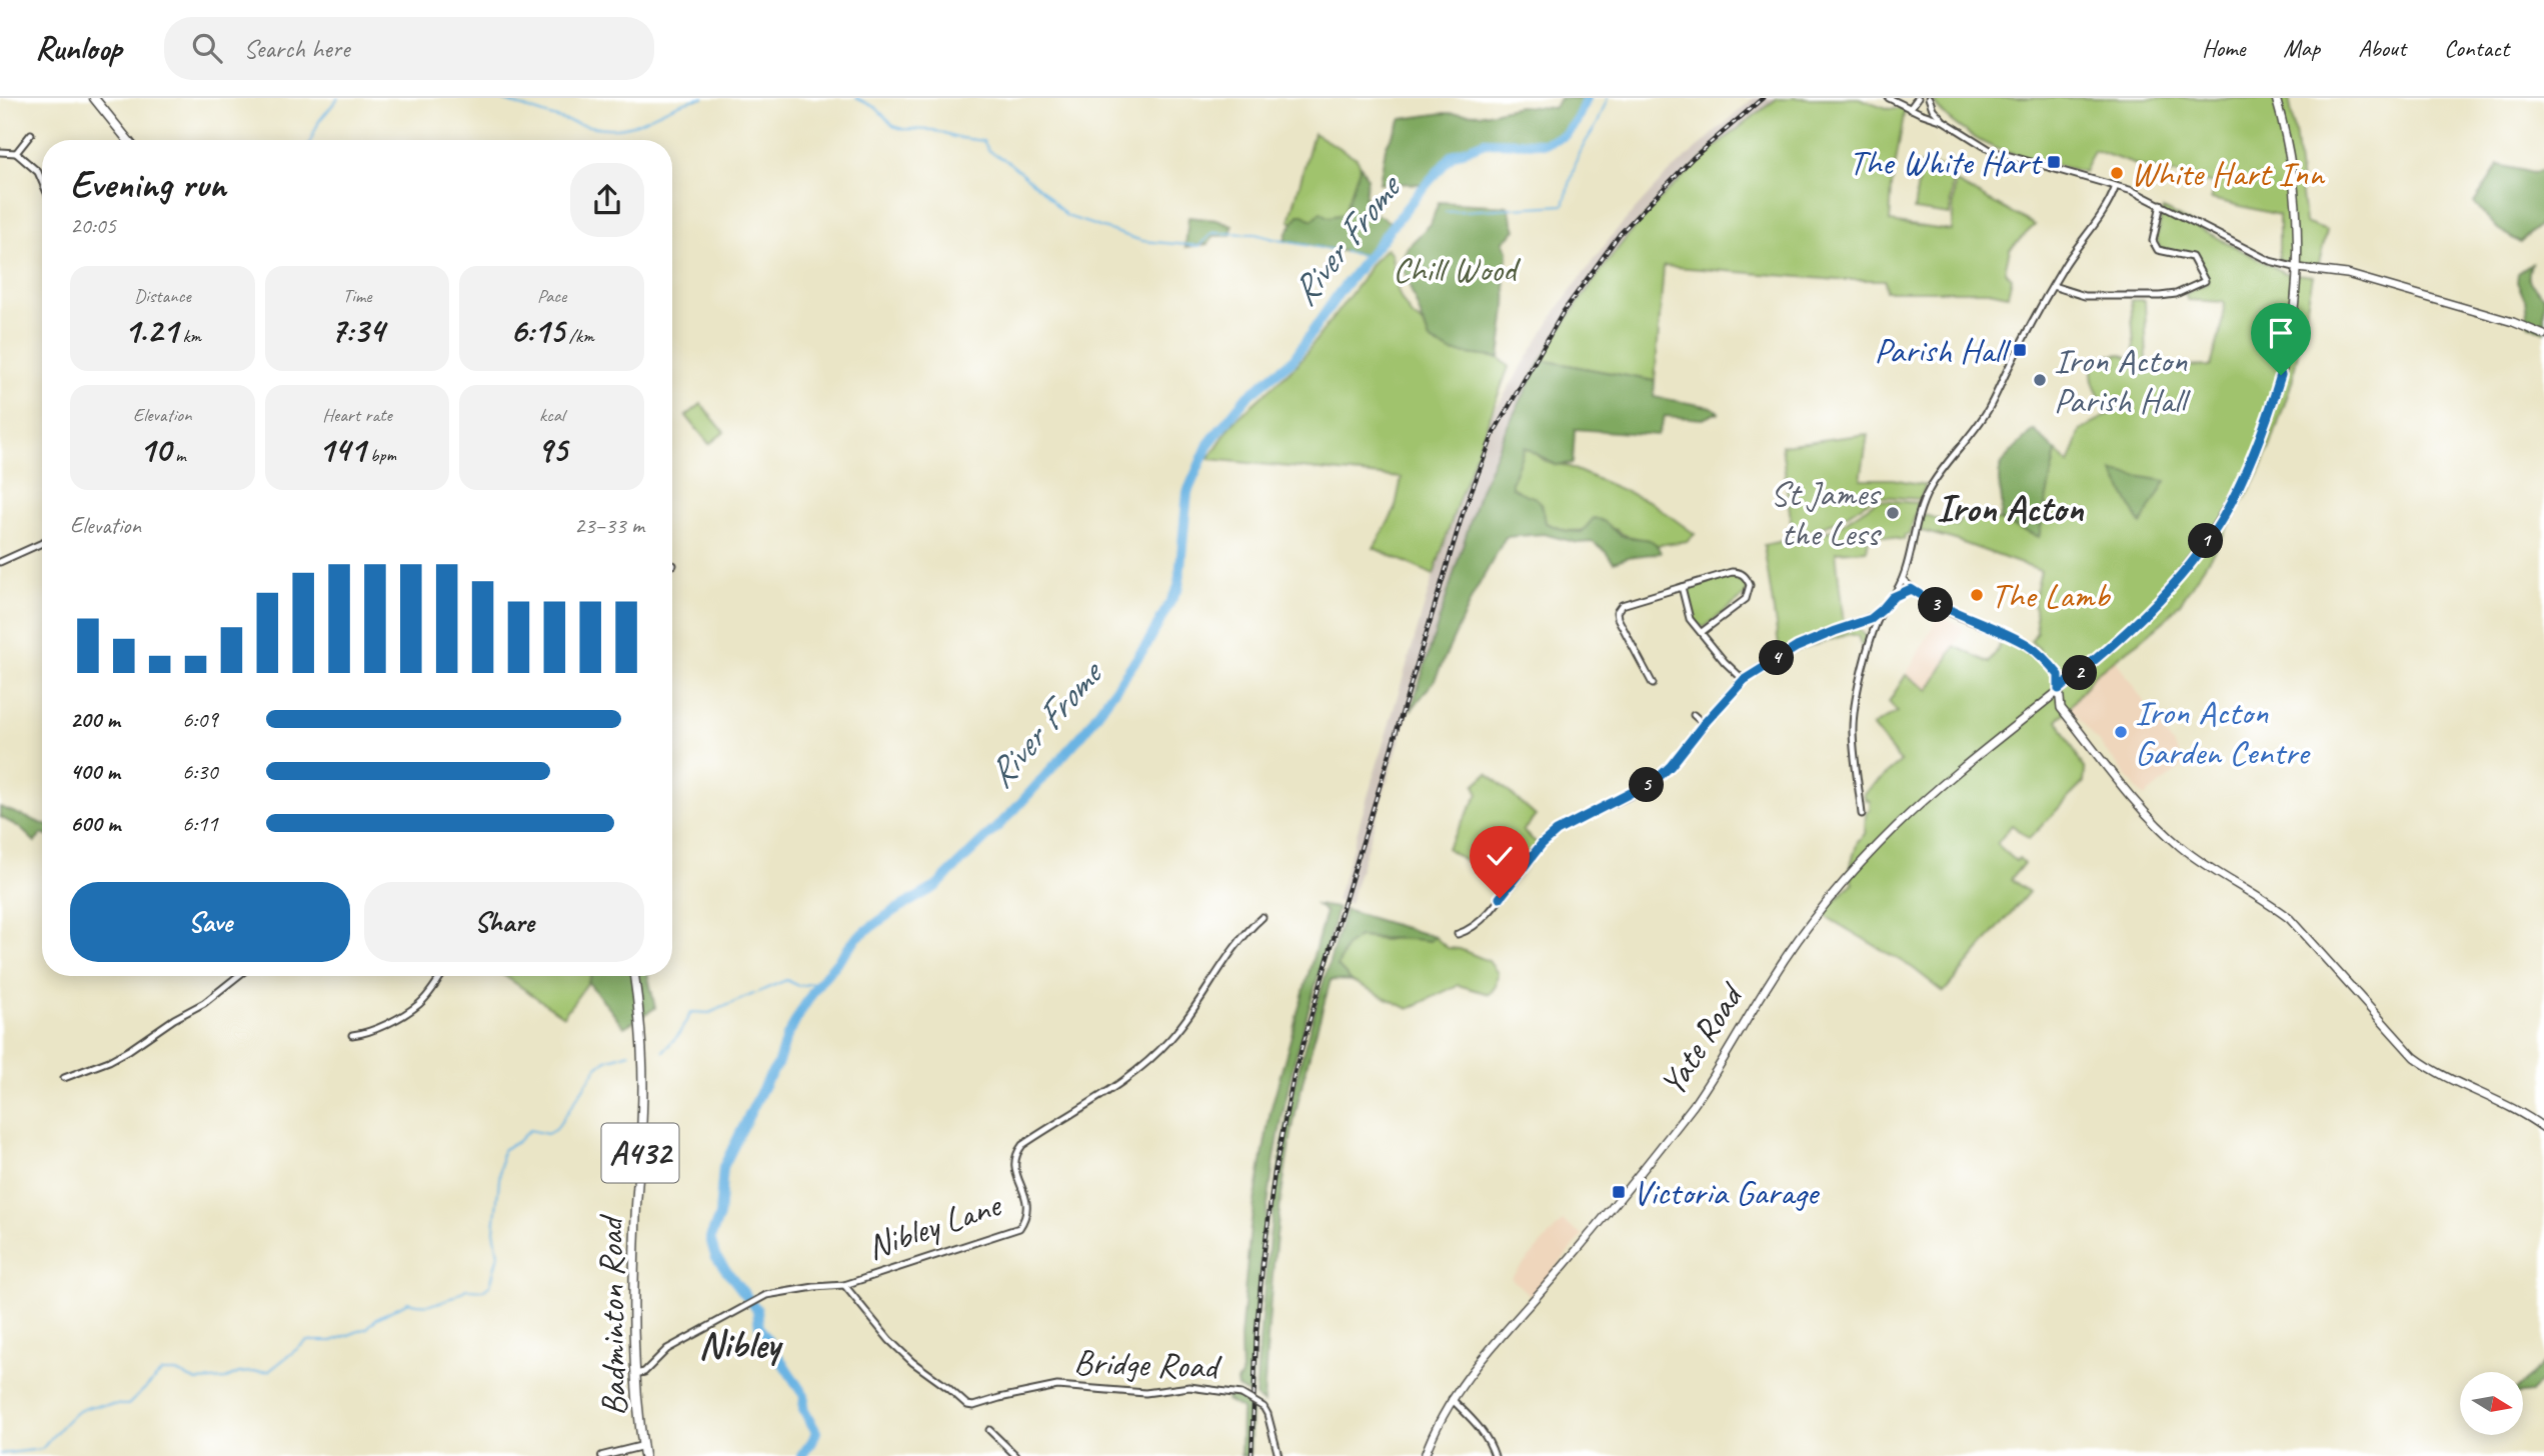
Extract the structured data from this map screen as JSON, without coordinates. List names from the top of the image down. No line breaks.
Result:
{"streets":{"main road":["Yate Road","A432","Badminton Road"],"street":["Nibley Lane","Bridge Road"]},"crossings":[["Nibley Lane","Badminton Road"],["Nibley Lane","Bridge Road"]],"districts":["Iron Acton","Nibley"],"water":["River Frome"],"parks":["Chill Wood"],"places":{"transit":["The White Hart","Parish Hall","Victoria Garage"],"other":["White Hart Inn","Iron Acton Parish Hall","St James the Less","The Lamb","Iron Acton Garden Centre"]},"north":"right","page":{"header":"Runloop","search":"Search here","nav":["Home","Map","About","Contact"],"heading":["Evening run","20:05"],"stats":[["Distance","1.21 km"],["Time","7:34"],["Pace","6:15 /km"],["Elevation","10 m"],["Heart rate","141 bpm"],["kcal","95"]],"chart":["Elevation","23–33 m"],"pins":["1","3","4","2","5"],"list":[{"name":"200 m","note":"6:09"},{"name":"400 m","note":"6:30"},{"name":"600 m","note":"6:11"}],"buttons":["Save","Share"]}}
